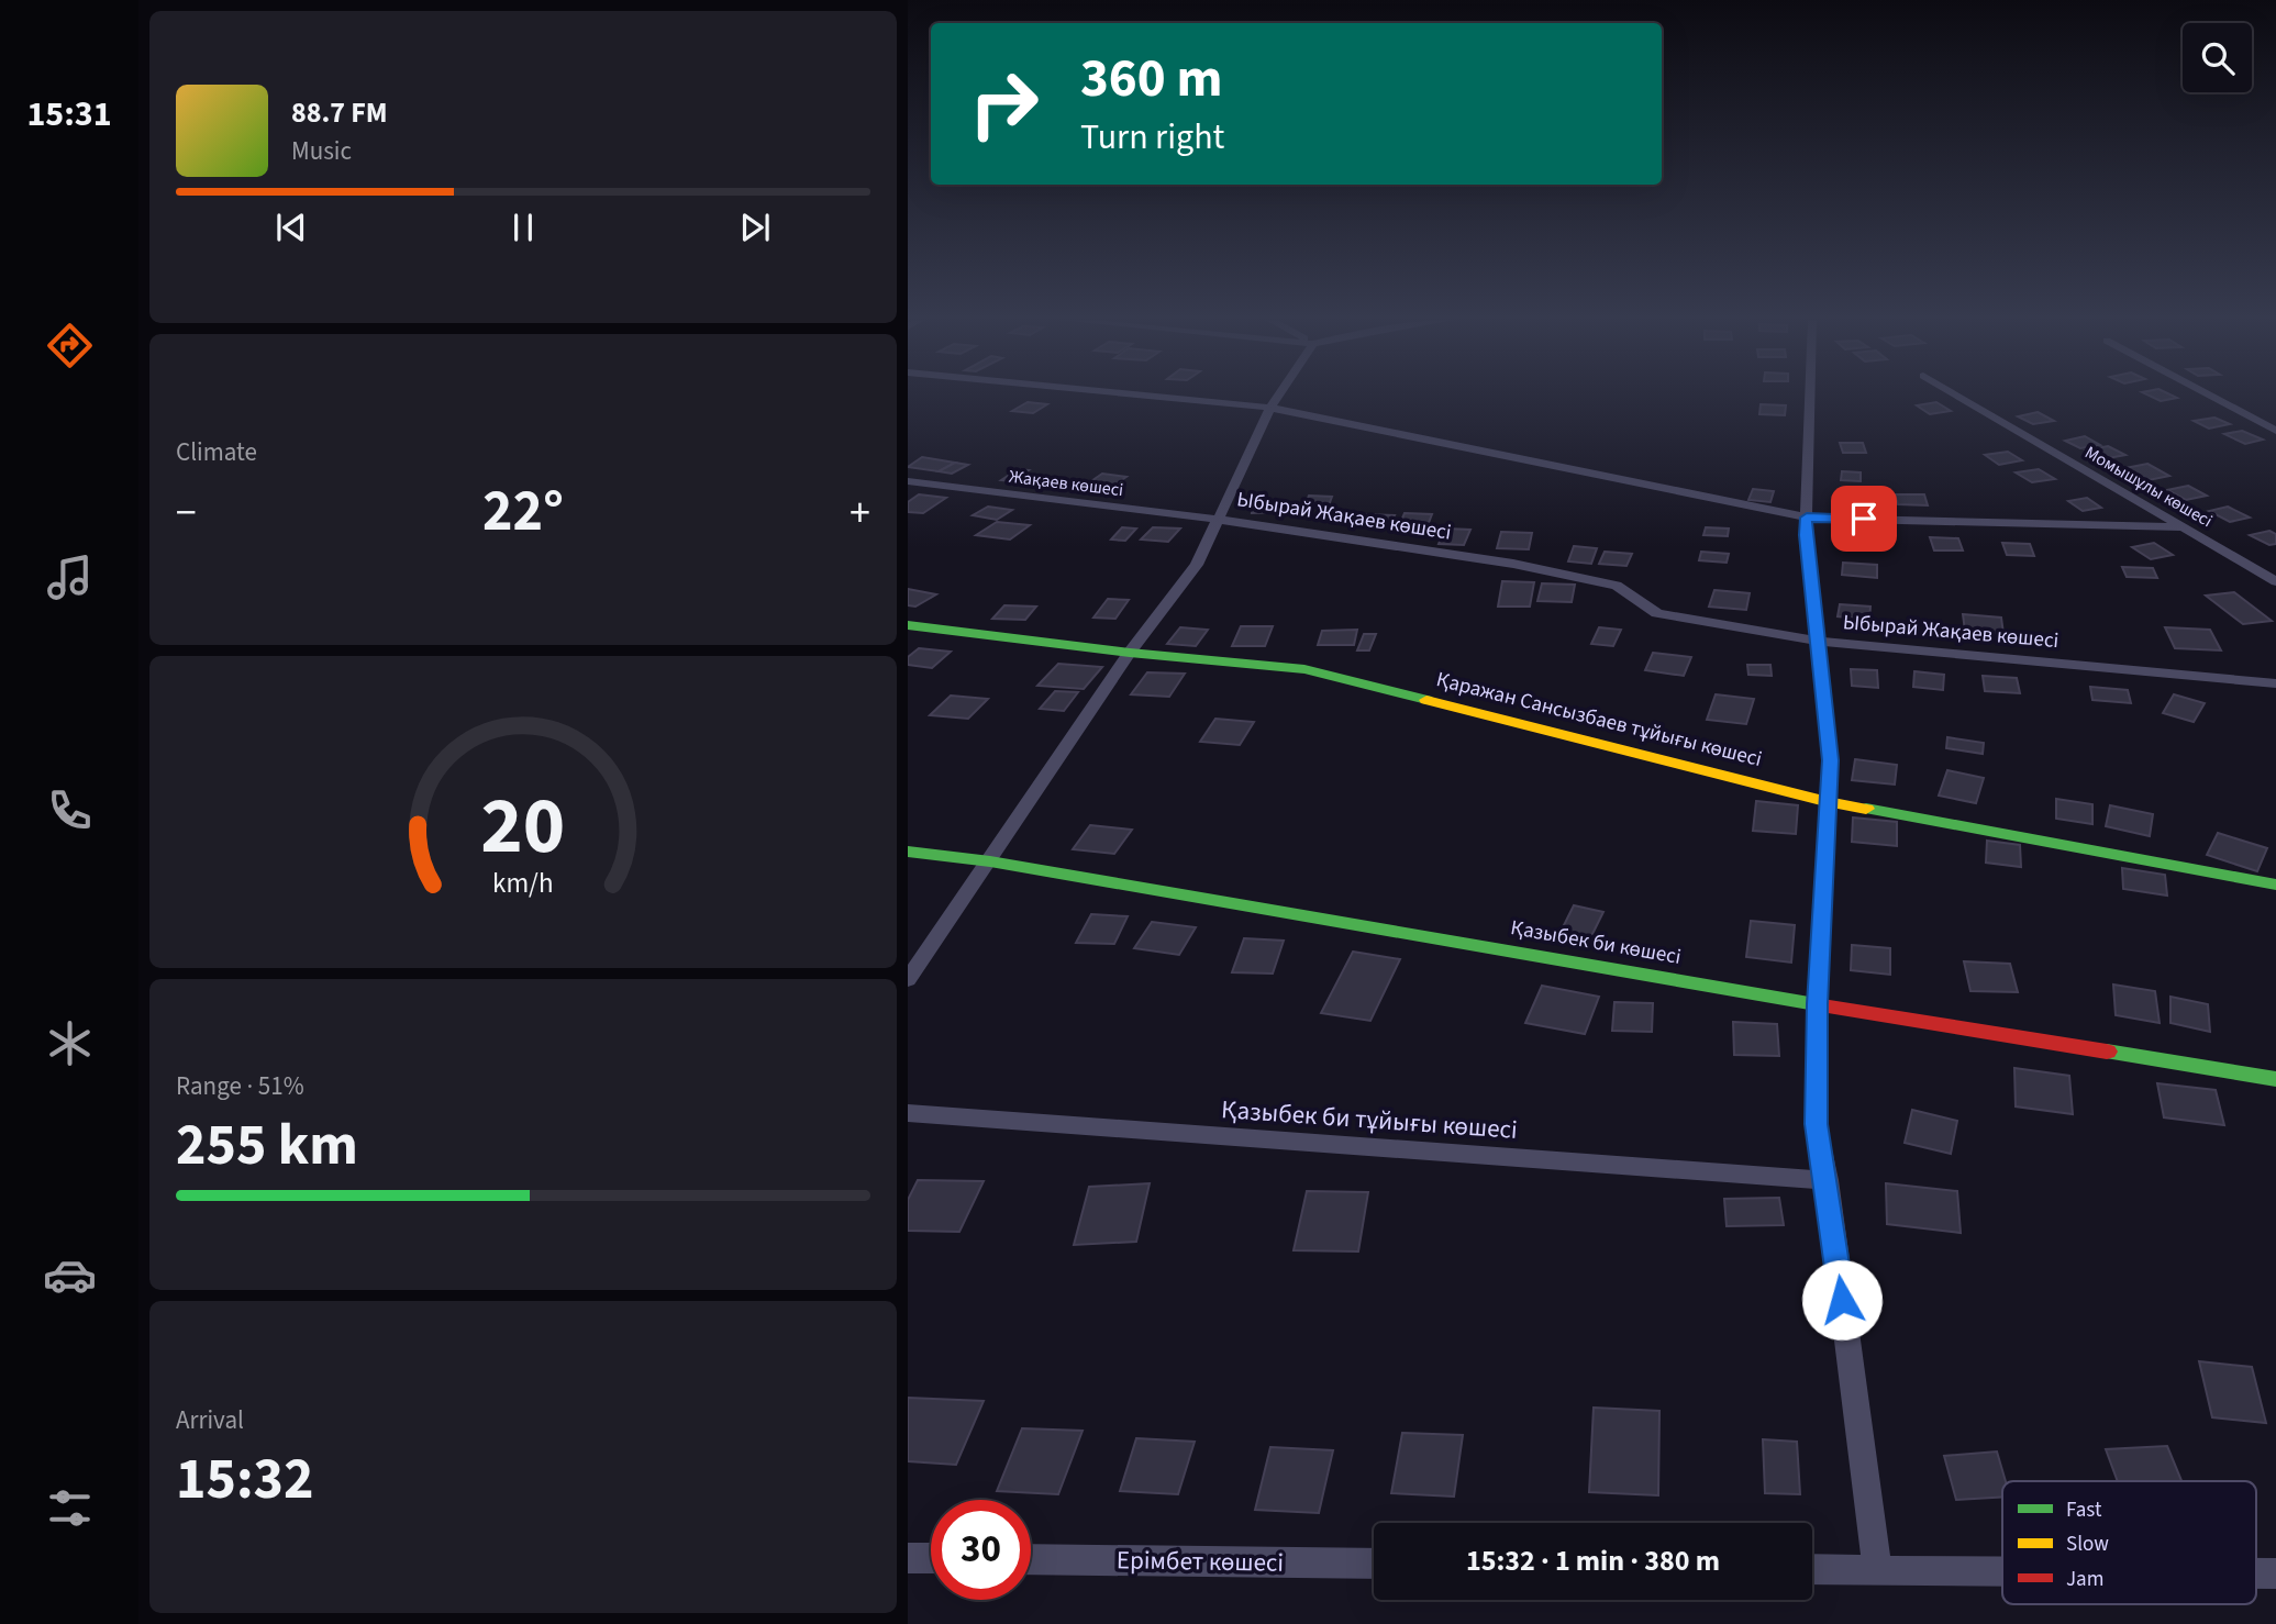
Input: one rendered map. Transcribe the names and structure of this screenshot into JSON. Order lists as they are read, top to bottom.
{
  "streets": {
    "street": [
      "Жақаев көшесі",
      "Момышұлы көшесі",
      "Ыбырай Жақаев көшесі",
      "Қаражан Сансызбаев тұйығы көшесі",
      "Қазыбек би көшесі",
      "Қазыбек би тұйығы көшесі",
      "Ерімбет көшесі"
    ]
  },
  "crossings": [
    ["Жақаев көшесі", "Ыбырай Жақаев көшесі"]
  ],
  "legend": ["Fast", "Slow", "Jam"],
  "page": {
    "tabs": "15:31",
    "turn": ["360 m", "Turn right"],
    "song": ["88.7 FM", "Music"],
    "tile": [
      "Climate",
      ["Range · 51%", "255 km"],
      ["Arrival", "15:32"]
    ],
    "heat": ["−", "22°", "+"],
    "limit": "30",
    "trip": "15:32 · 1 min · 380 m",
    "gauge": ["20", "km/h"]
  }
}
